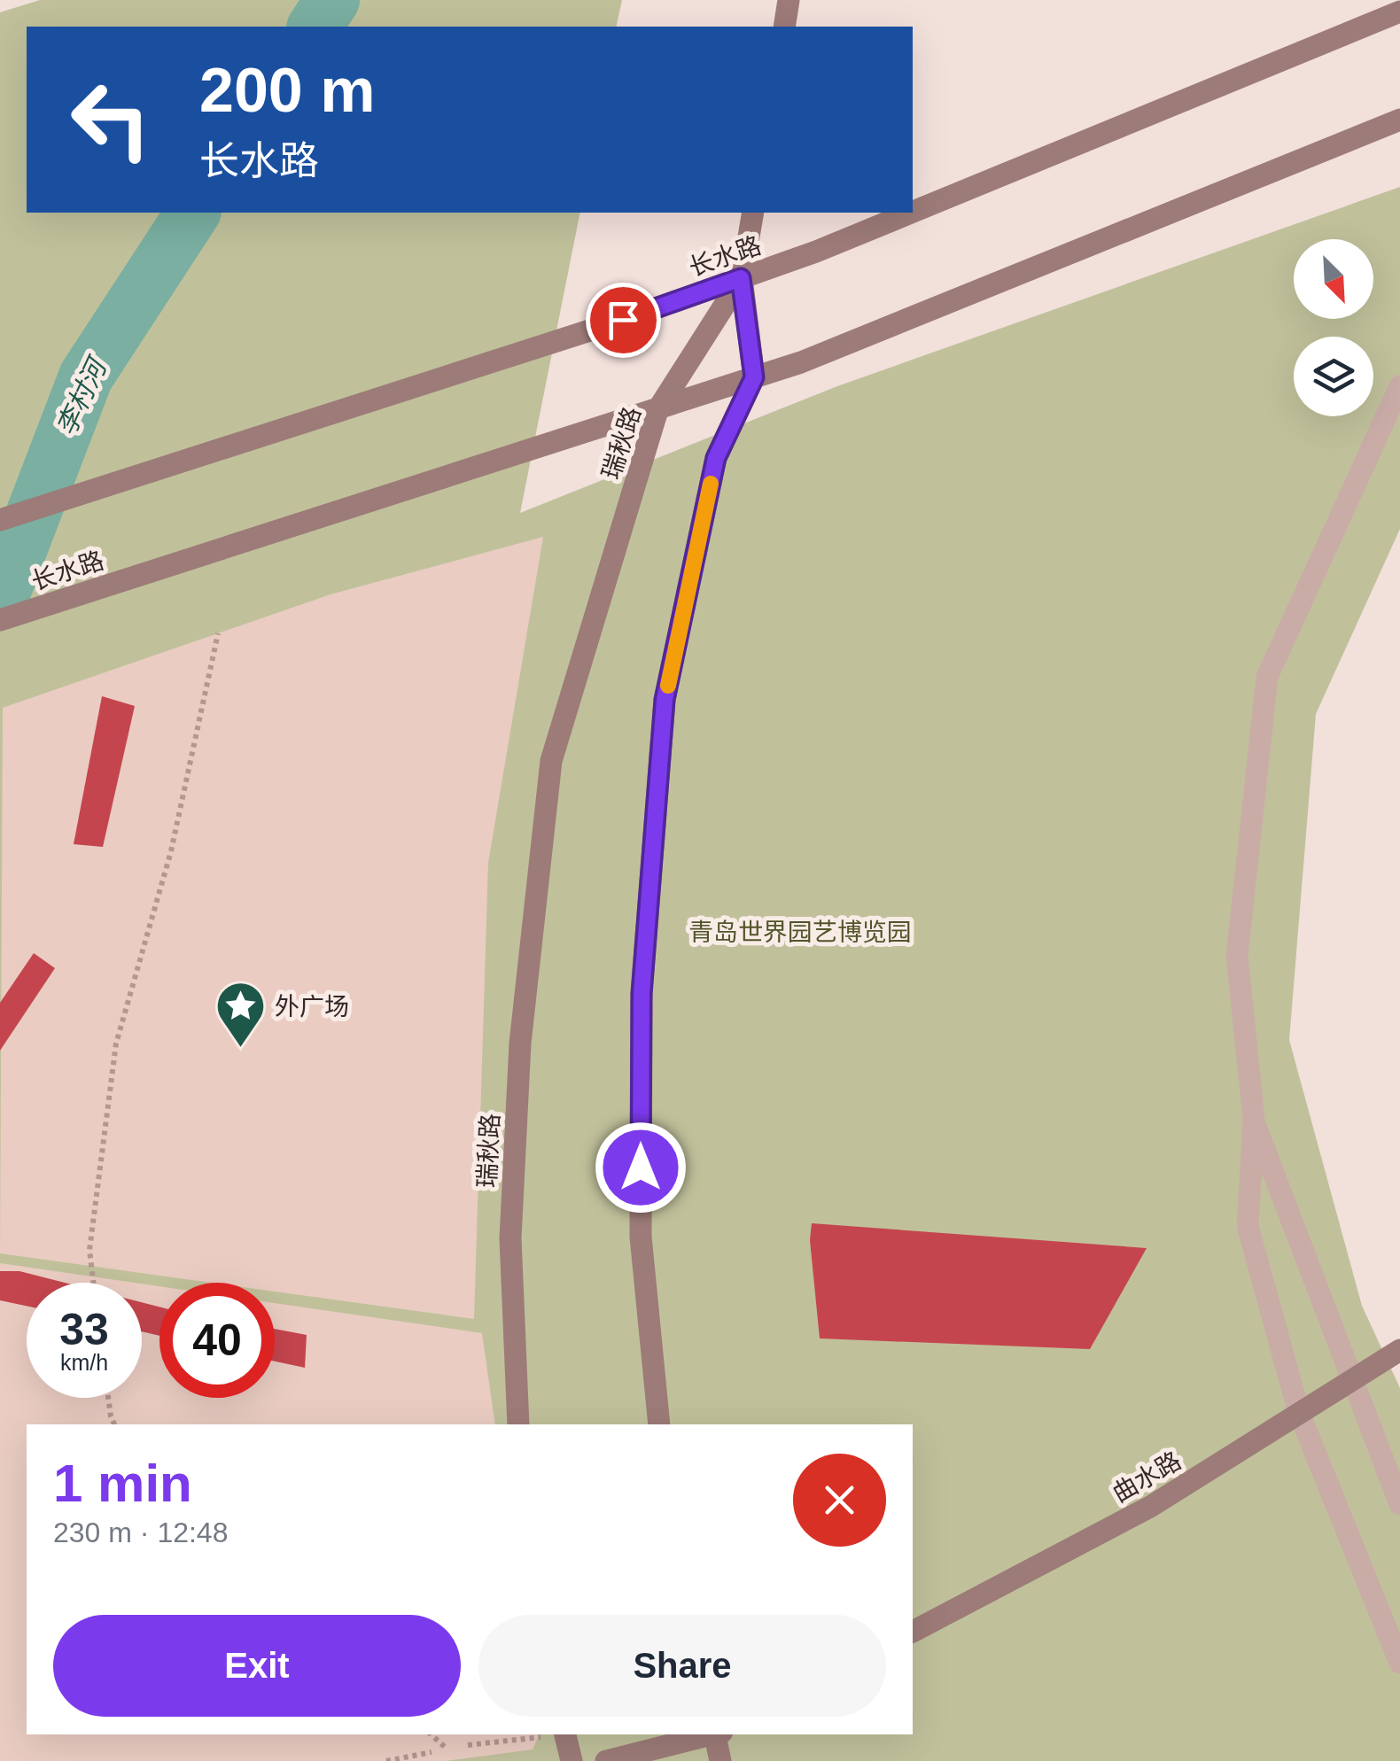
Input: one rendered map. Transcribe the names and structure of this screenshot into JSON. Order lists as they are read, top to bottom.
{
  "streets": {
    "street": ["长水路", "瑞秋路", "曲水路"]
  },
  "crossings": [
    ["长水路", "瑞秋路"]
  ],
  "water": ["李村河"],
  "parks": ["青岛世界园艺博览园"],
  "places": {
    "place": ["外广场"]
  },
  "north": "bottom right",
  "page": {
    "turn": ["200 m", "长水路"],
    "speed": "33 km/h",
    "limit": "40",
    "heading": ["1 min", "230 m · 12:48"],
    "buttons": ["Exit", "Share"]
  }
}
